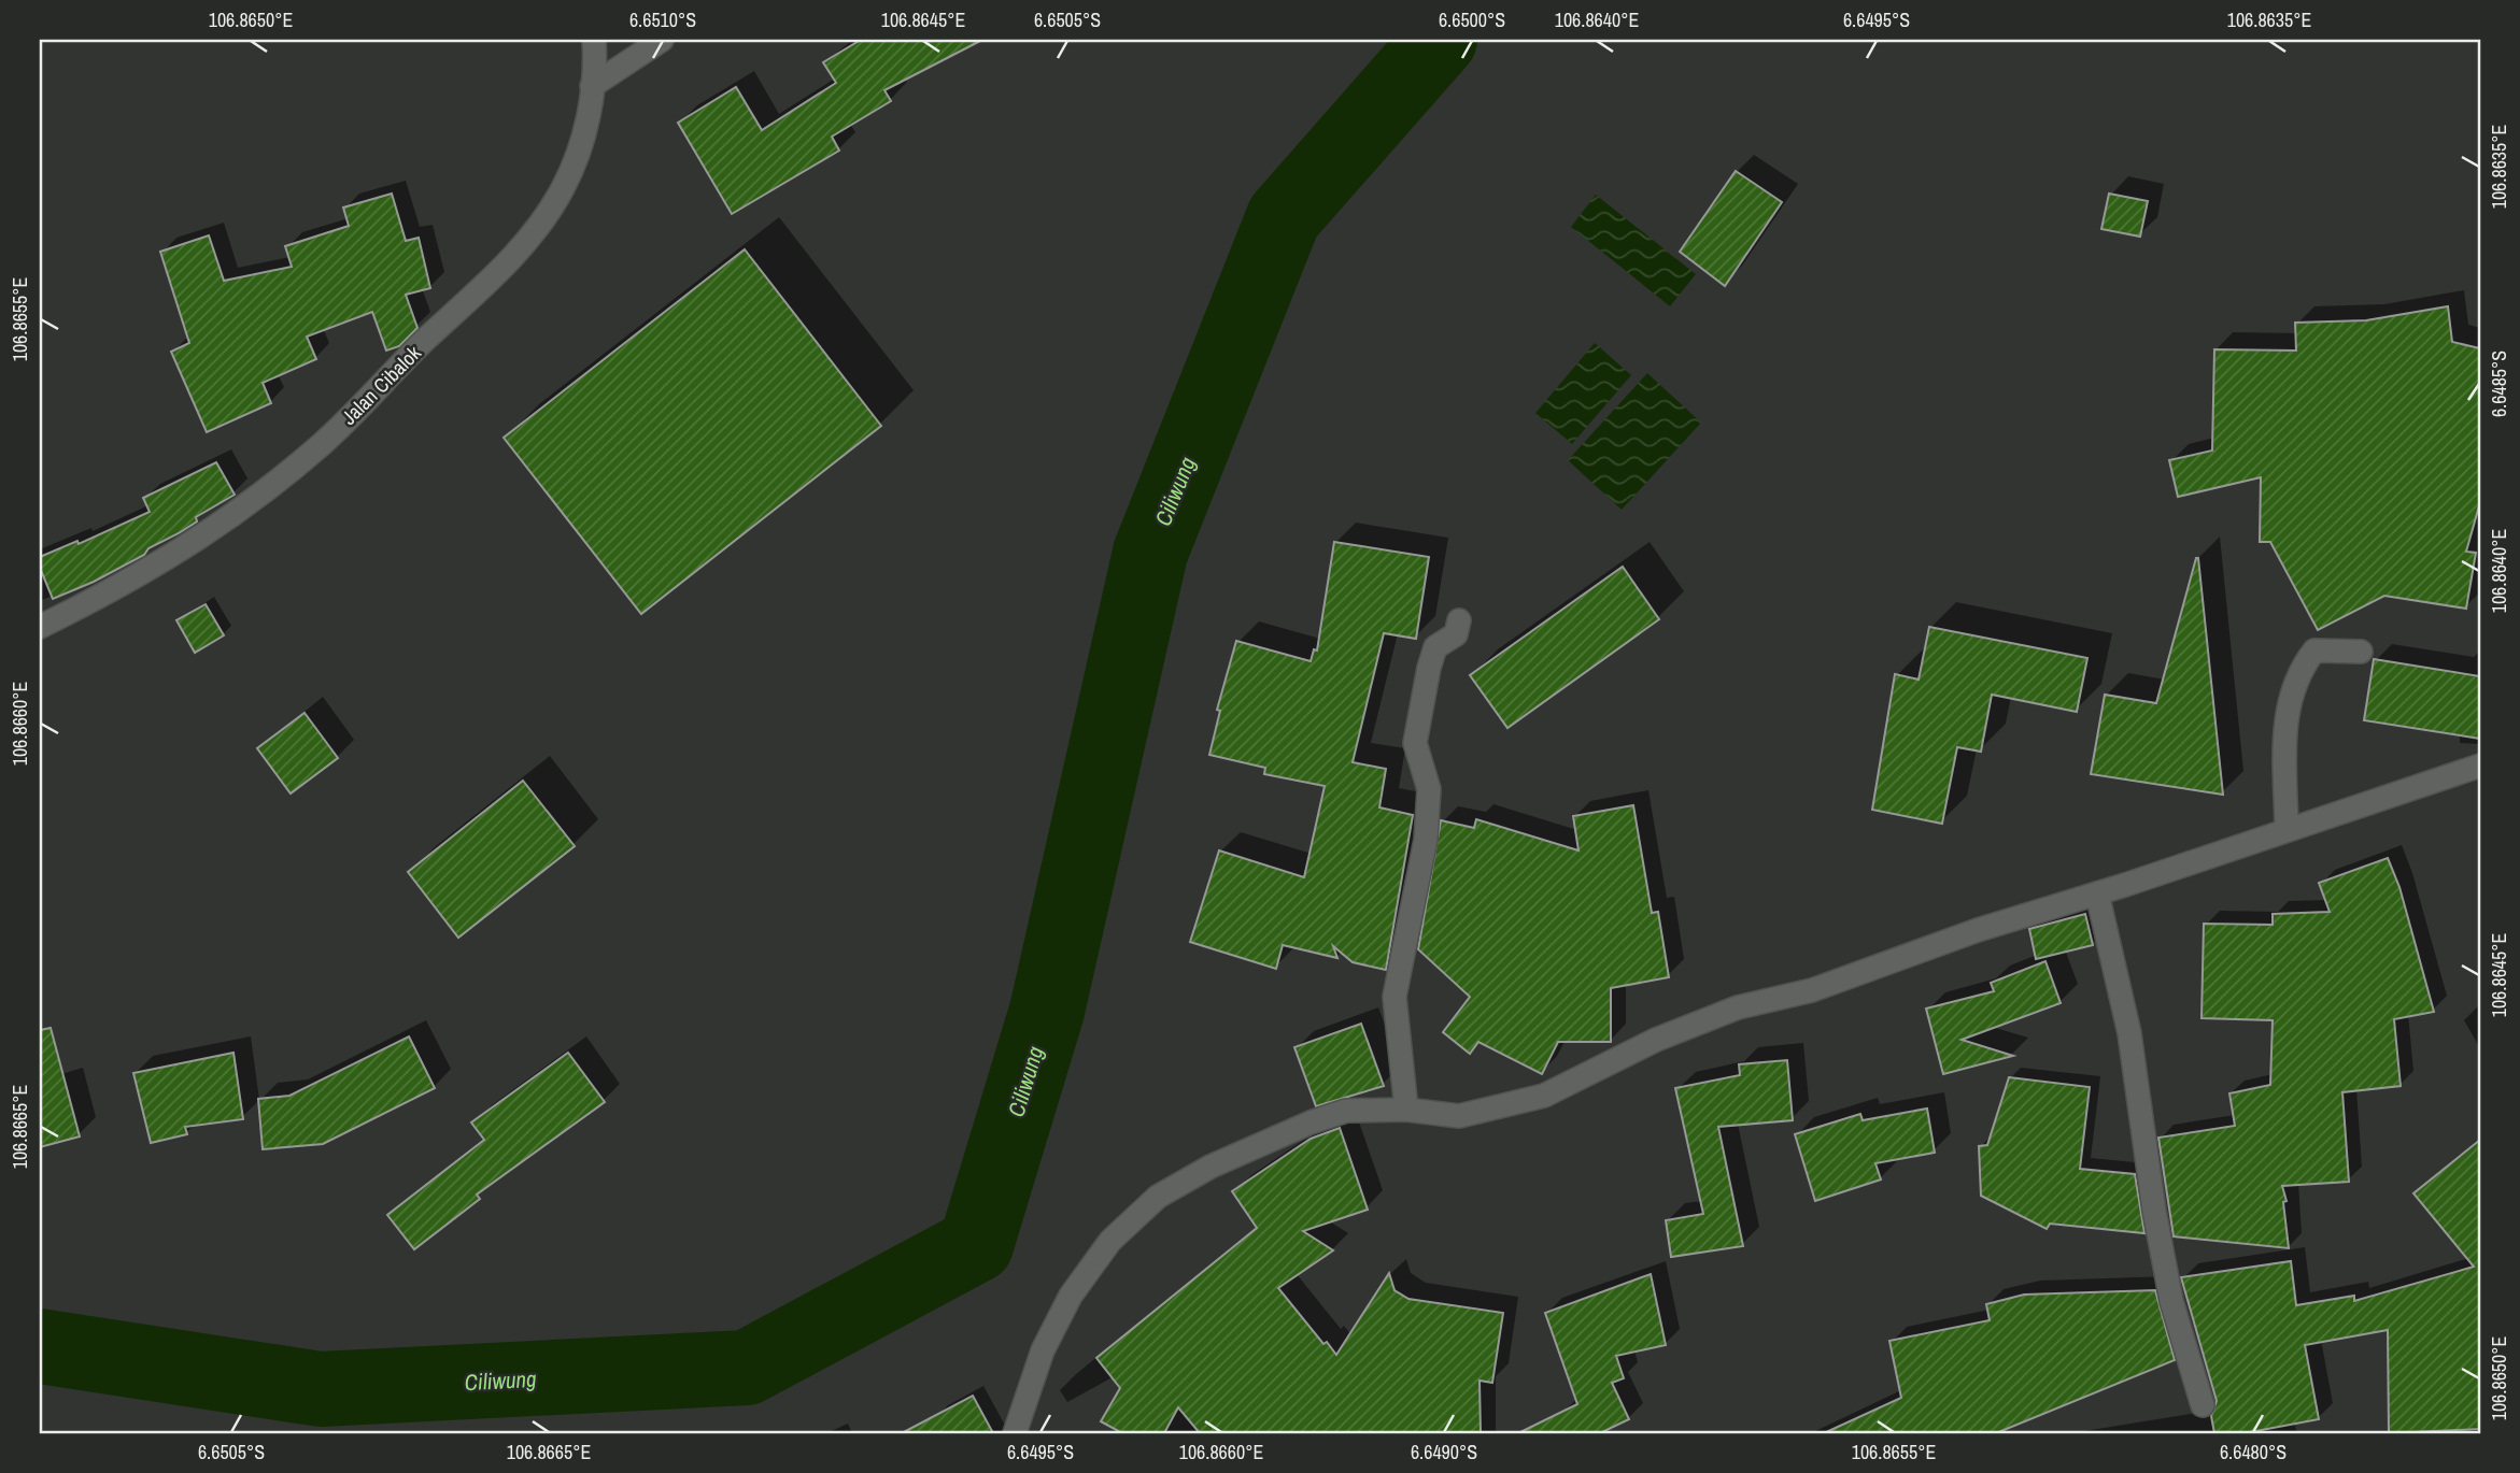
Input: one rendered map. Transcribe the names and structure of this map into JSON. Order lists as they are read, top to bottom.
{
  "streets": {
    "street": ["Jalan Cibalok"]
  },
  "water": ["Ciliwung"],
  "coordinates": [
    "106.8650°E",
    "6.6510°S",
    "106.8645°E",
    "6.6505°S",
    "6.6500°S",
    "106.8640°E",
    "6.6495°S",
    "106.8635°E",
    "106.8655°E",
    "6.6485°S",
    "106.8660°E",
    "106.8665°E",
    "6.6490°S",
    "6.6480°S"
  ]
}
